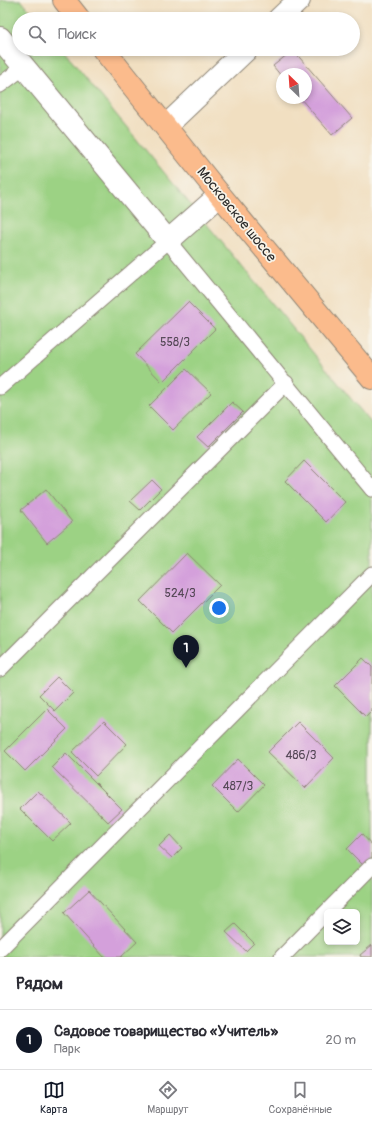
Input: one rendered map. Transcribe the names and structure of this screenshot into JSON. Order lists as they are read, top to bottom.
{
  "streets": {
    "highway": ["Московское шоссе"]
  },
  "house_numbers": [
    "558/3",
    "524/3",
    "486/3",
    "487/3"
  ],
  "north": "top left",
  "page": {
    "search": "Поиск",
    "pins": "1",
    "heading": "Рядом",
    "list": [
      {
        "mark": "1",
        "name": "Садовое товарищество «Учитель»",
        "note": "Парк",
        "value": "20 m"
      }
    ],
    "nav": ["Карта", "Маршрут", "Сохранённые"]
  }
}
